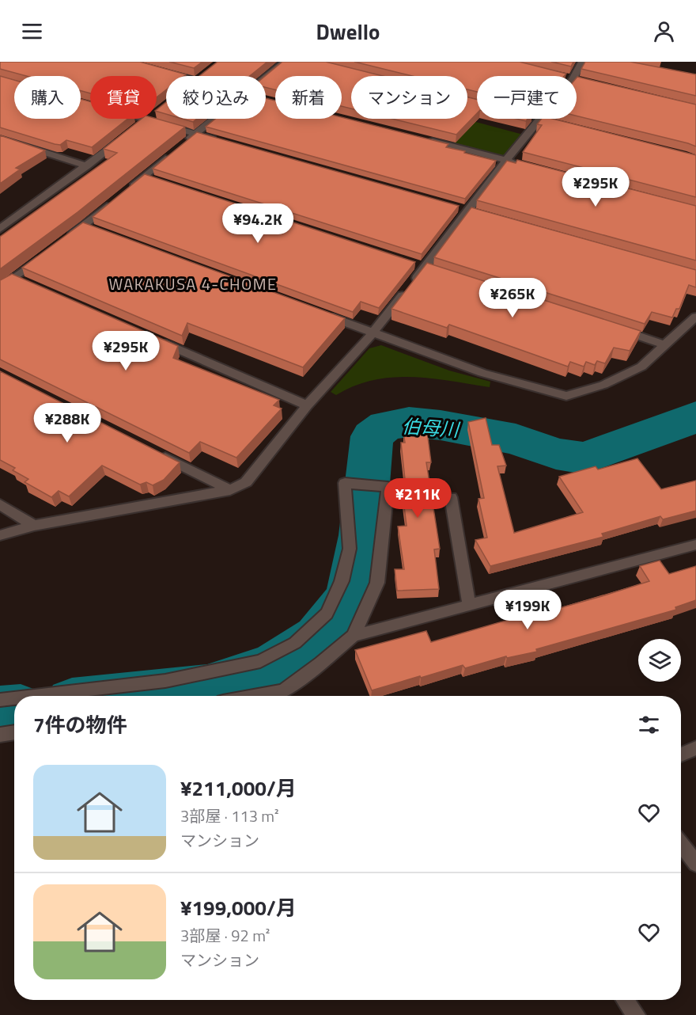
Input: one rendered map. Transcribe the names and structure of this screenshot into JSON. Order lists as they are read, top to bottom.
{
  "districts": ["WAKAKUSA 4-CHOME"],
  "water": ["伯母川"],
  "page": {
    "header": "Dwello",
    "chip": [
      "購入",
      "賃貸",
      "絞り込み",
      "新着",
      "マンション",
      "一戸建て"
    ],
    "price": [
      "¥295K",
      "¥94.2K",
      "¥265K",
      "¥295K",
      "¥288K",
      "¥211K",
      "¥199K"
    ],
    "heading": "7件の物件",
    "list": [
      {
        "name": "¥211,000/月",
        "note": "3部屋 · 113 m² · マンション"
      },
      {
        "name": "¥199,000/月",
        "note": "3部屋 · 92 m² · マンション"
      }
    ]
  }
}
